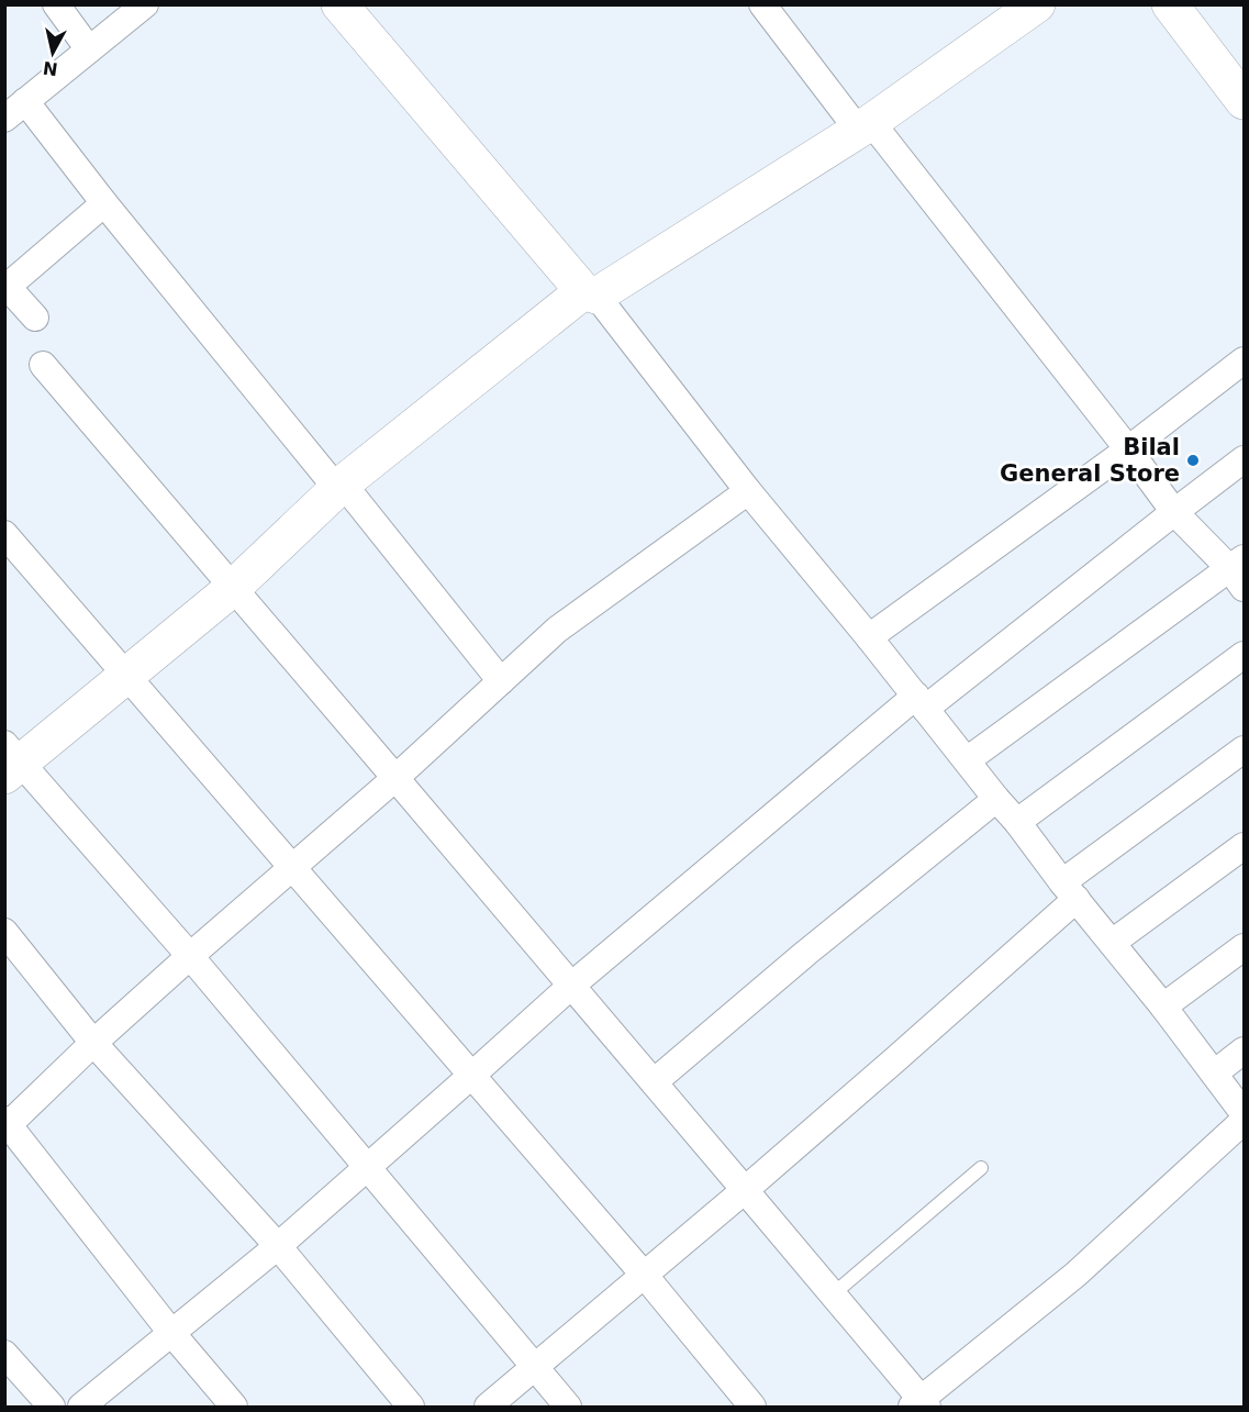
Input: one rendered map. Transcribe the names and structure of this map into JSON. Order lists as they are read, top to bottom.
{
  "places": ["Bilal General Store"],
  "north": "bottom"
}
